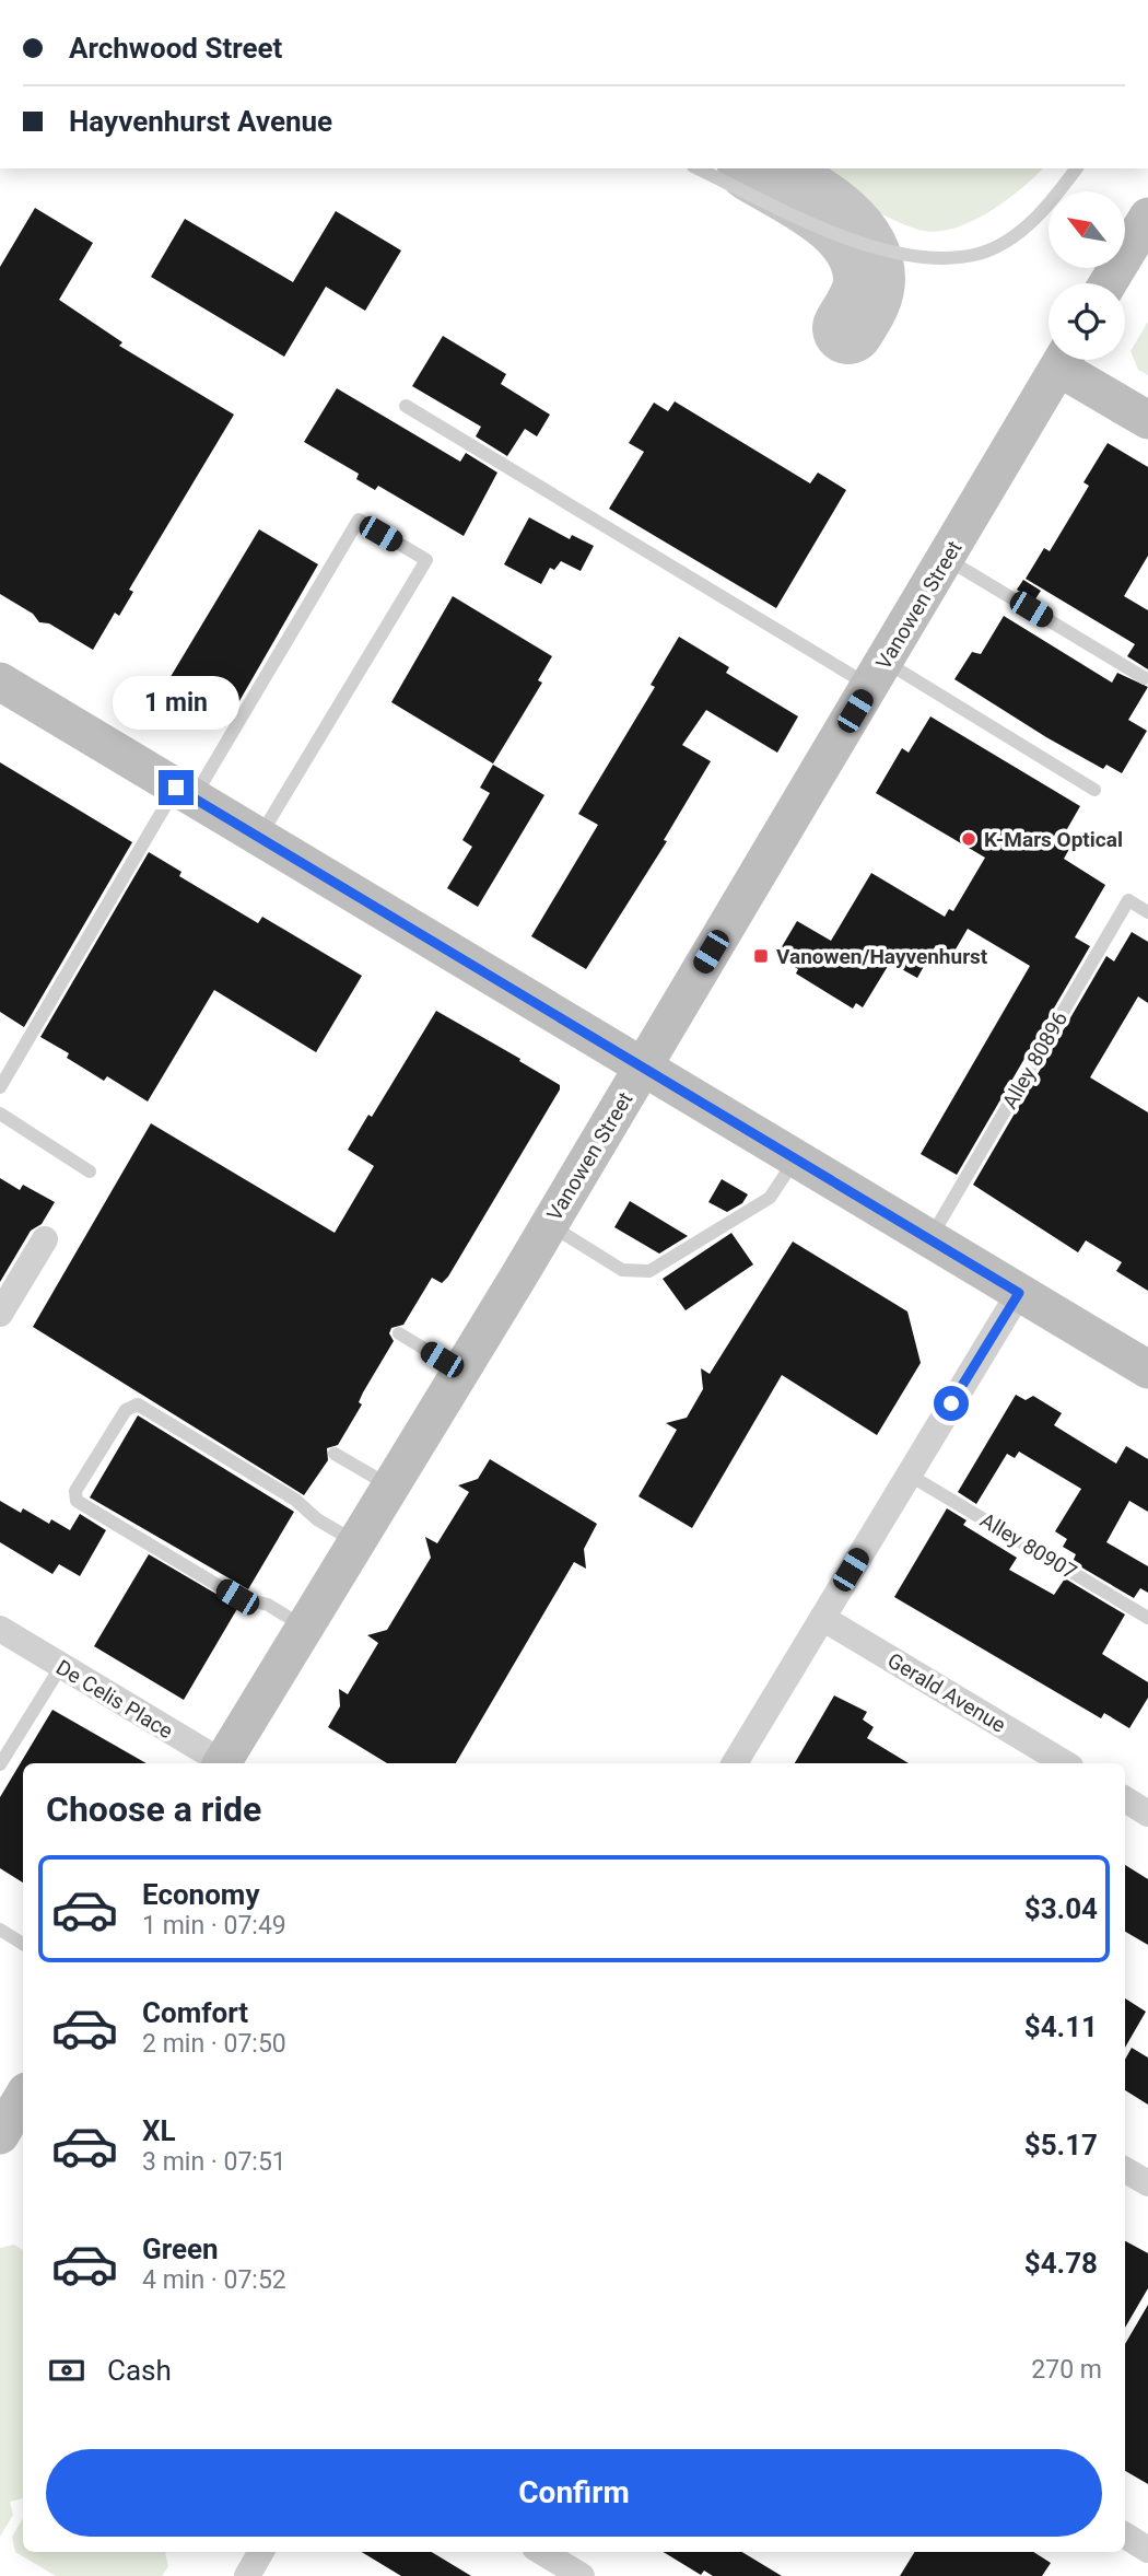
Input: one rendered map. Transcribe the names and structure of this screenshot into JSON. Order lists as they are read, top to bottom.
{
  "streets": {
    "main road": ["Vanowen Street"],
    "street": ["Gerald Avenue", "De Celis Place"],
    "lane": ["Alley 80896", "Alley 80907"]
  },
  "places": {
    "other": ["K-Mars Optical"],
    "transit": ["Vanowen/Hayvenhurst"]
  },
  "north": "top left",
  "page": {
    "banner": ["Archwood Street", "Hayvenhurst Avenue"],
    "bubble": "1 min",
    "heading": "Choose a ride",
    "list": [
      {
        "name": "Economy",
        "note": "1 min · 07:49",
        "value": "$3.04"
      },
      {
        "name": "Comfort",
        "note": "2 min · 07:50",
        "value": "$4.11"
      },
      {
        "name": "XL",
        "note": "3 min · 07:51",
        "value": "$5.17"
      },
      {
        "name": "Green",
        "note": "4 min · 07:52",
        "value": "$4.78"
      }
    ],
    "pay": ["Cash", "270 m"],
    "buttons": "Confirm"
  }
}
